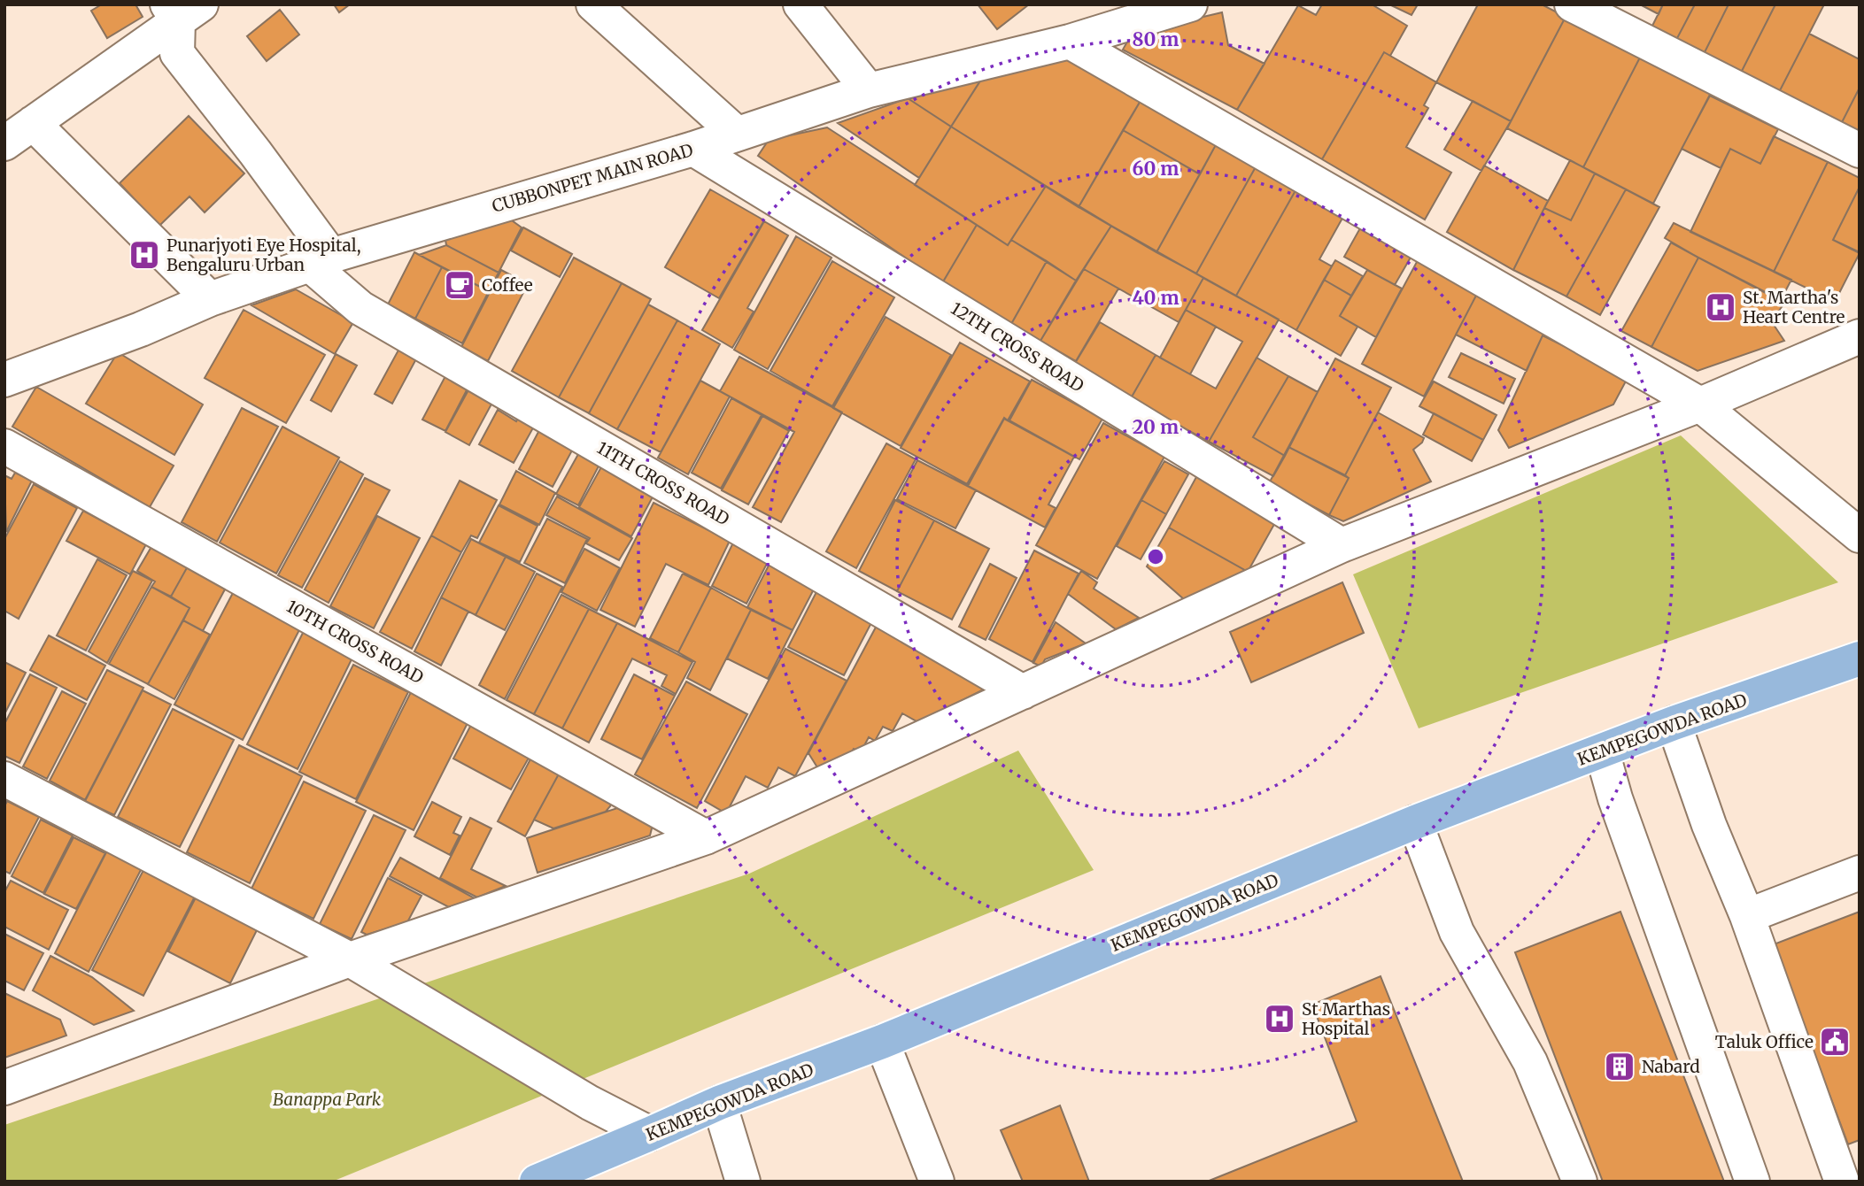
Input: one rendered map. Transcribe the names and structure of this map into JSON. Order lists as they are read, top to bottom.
{
  "streets": {
    "main road": ["KEMPEGOWDA ROAD"],
    "street": [
      "CUBBONPET MAIN ROAD",
      "12TH CROSS ROAD",
      "11TH CROSS ROAD",
      "10TH CROSS ROAD"
    ]
  },
  "crossings": [
    ["CUBBONPET MAIN ROAD", "12TH CROSS ROAD"],
    ["CUBBONPET MAIN ROAD", "11TH CROSS ROAD"]
  ],
  "parks": ["Banappa Park"],
  "places": {
    "hospital": ["Punarjyoti Eye Hospital, Bengaluru Urban", "St. Martha's Heart Centre", "St Marthas Hospital"],
    "cafe": ["Coffee"],
    "public building": ["Taluk Office"],
    "building": ["Nabard"]
  },
  "rings": [
    "80 m",
    "60 m",
    "40 m",
    "20 m"
  ]
}
